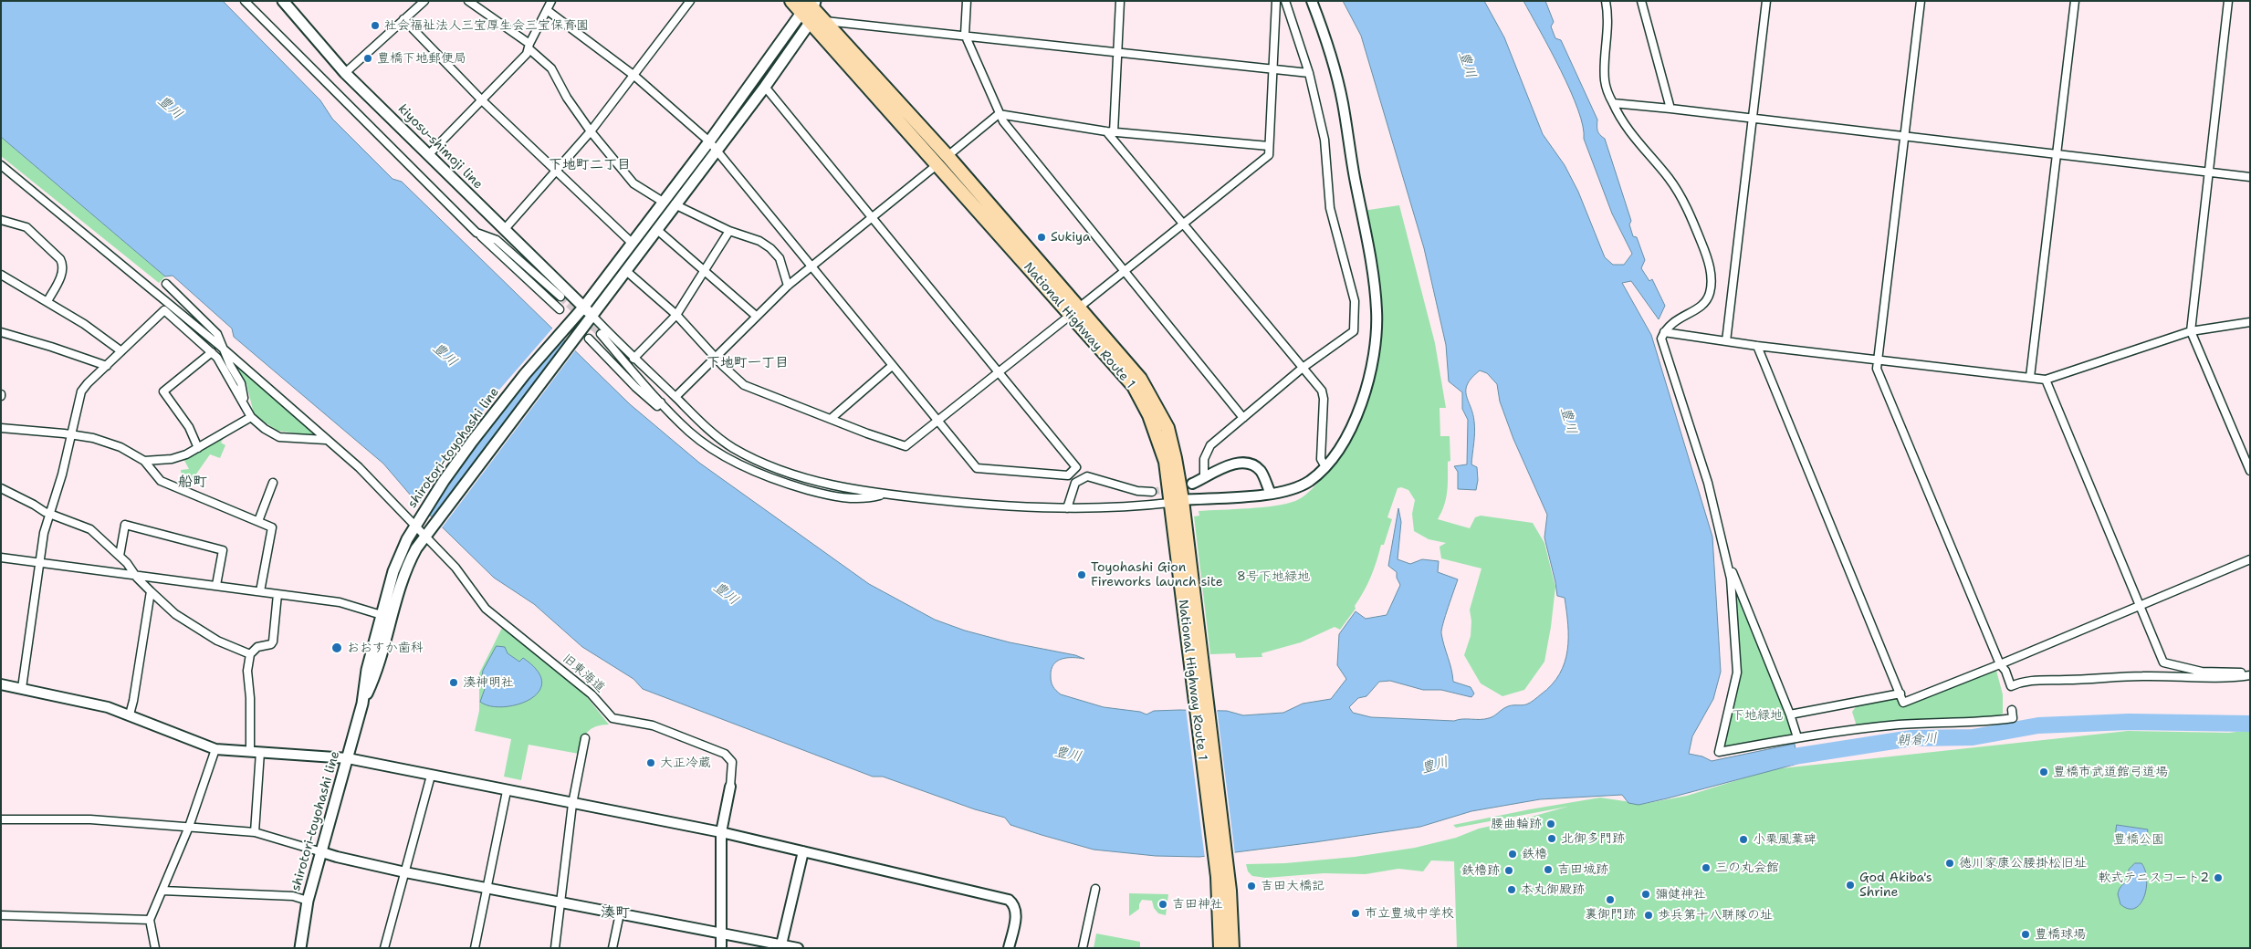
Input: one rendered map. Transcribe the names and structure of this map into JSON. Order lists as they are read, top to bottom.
{
  "streets": {
    "highway": ["National Highway Route 1"],
    "main road": ["kiyosu-shimoji line", "shirotori-toyohashi line"],
    "street": ["旧東海道"]
  },
  "crossings": [
    ["kiyosu-shimoji line", "shirotori-toyohashi line"],
    ["shirotori-toyohashi line", "旧東海道"]
  ],
  "districts": [
    "下地町二丁目",
    "下地町一丁目",
    "船町",
    "湊町"
  ],
  "water": ["豊川", "朝倉川"],
  "parks": ["8号下地緑地", "下地緑地", "豊橋公園"],
  "places": [
    "社会福祉法人三宝厚生会三宝保育園",
    "豊橋下地郵便局",
    "Sukiya",
    "Toyohashi Gion Fireworks launch site",
    "おおすか歯科",
    "湊神明社",
    "大正冷蔵",
    "豊橋市武道館弓道場",
    "腰曲輪跡",
    "北御多門跡",
    "小栗風葉碑",
    "鉄櫓",
    "徳川家康公腰掛松旧址",
    "三の丸会館",
    "吉田城跡",
    "鉄櫓跡",
    "軟式テニスコート2",
    "God Akiba's Shrine",
    "吉田大橋記",
    "本丸御殿跡",
    "彌健神社",
    "裏御門跡",
    "吉田神社",
    "市立豊城中学校",
    "歩兵第十八聠隊の址",
    "豊橋球場"
  ]
}
